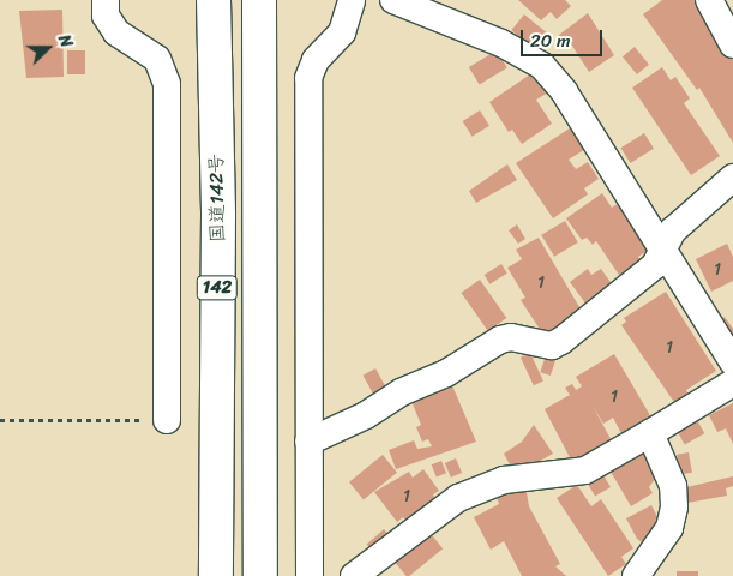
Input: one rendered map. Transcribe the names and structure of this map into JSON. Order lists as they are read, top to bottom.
{
  "streets": {
    "highway": ["国道142号", "142"]
  },
  "house_numbers": [
    "1",
    "1",
    "1",
    "1",
    "1"
  ],
  "scale_bar": "20 m",
  "north": "right"
}
